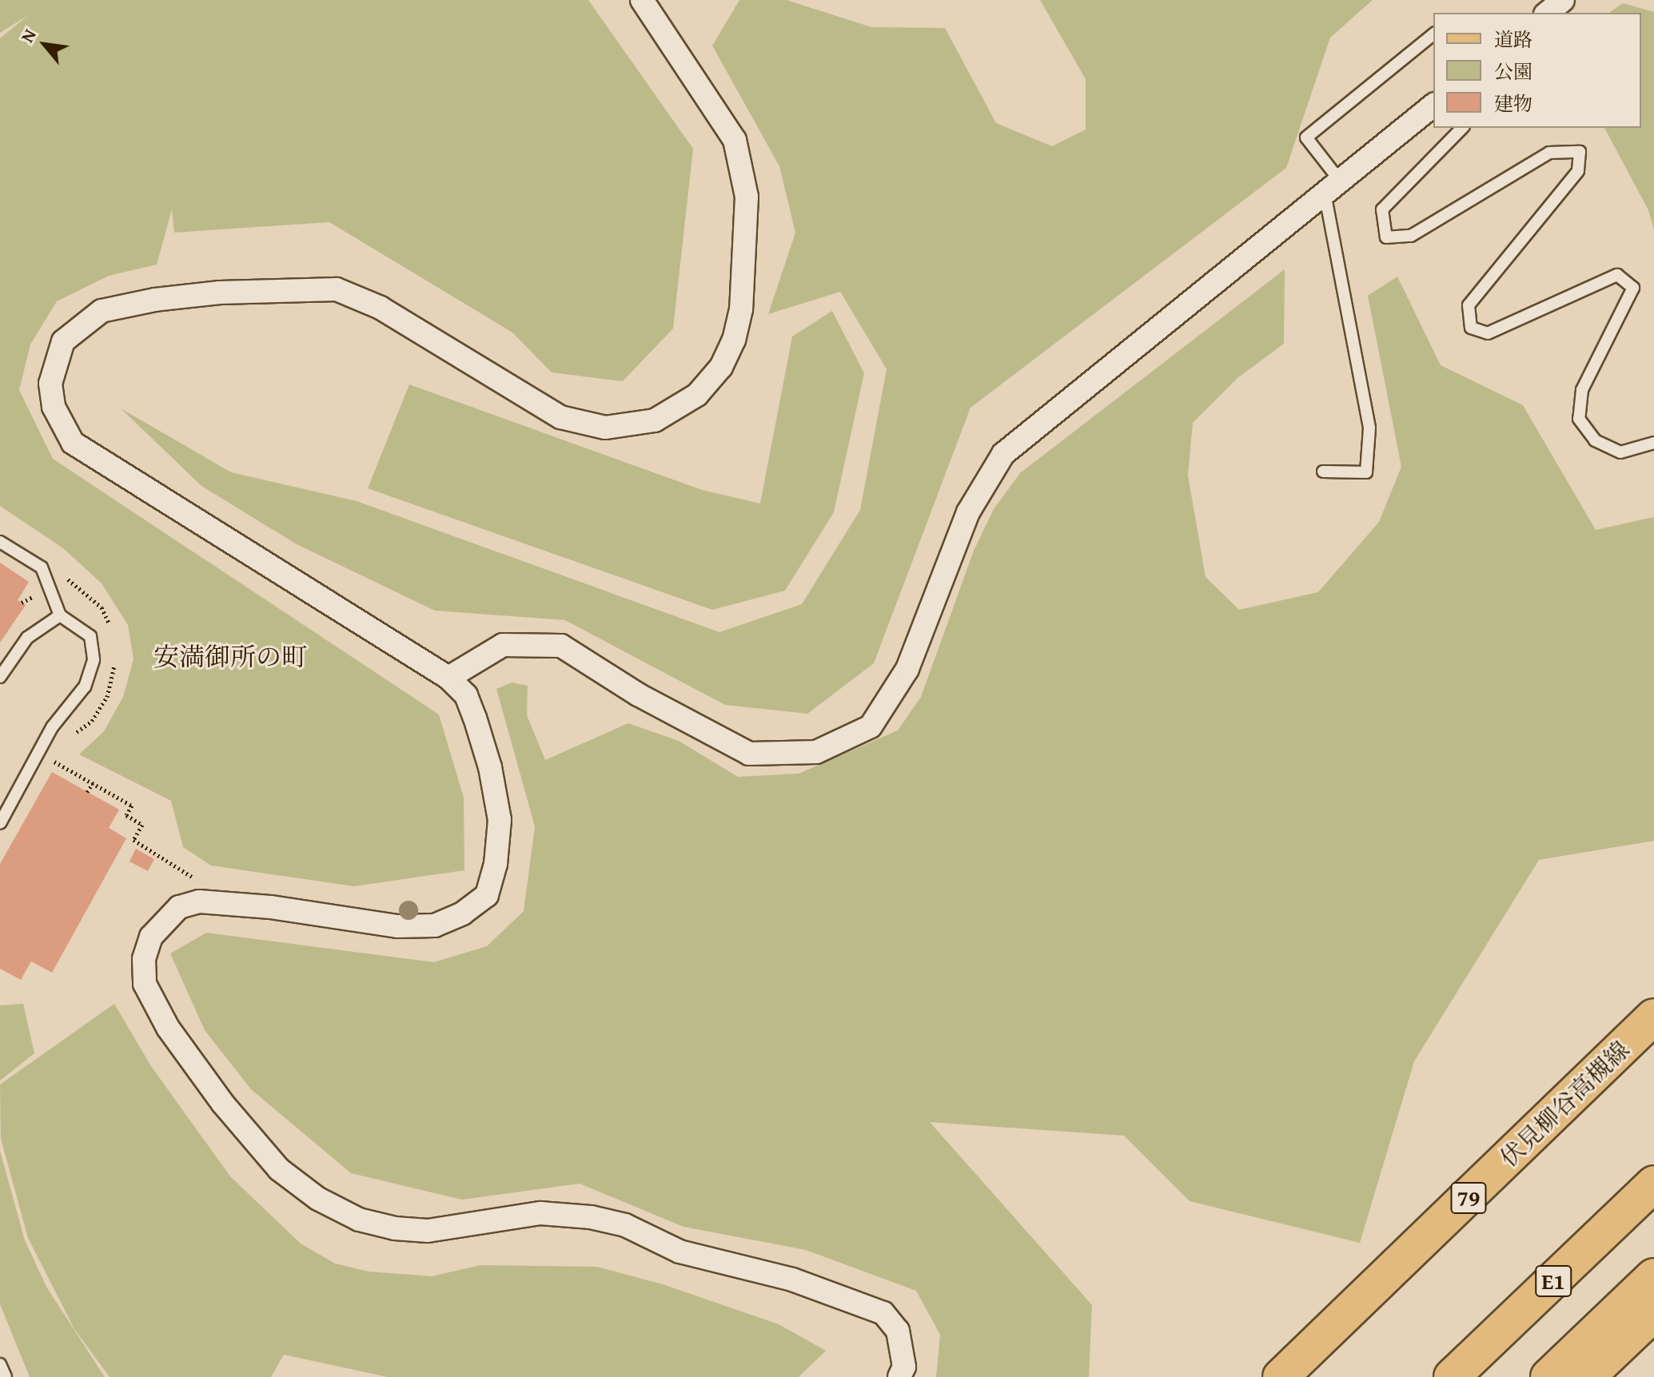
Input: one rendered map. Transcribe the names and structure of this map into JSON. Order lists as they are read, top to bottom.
{
  "streets": {
    "main road": ["伏見柳谷高槻線", "79", "E1"]
  },
  "districts": ["安満御所の町"],
  "legend": ["道路", "公園", "建物"],
  "north": "top left"
}
